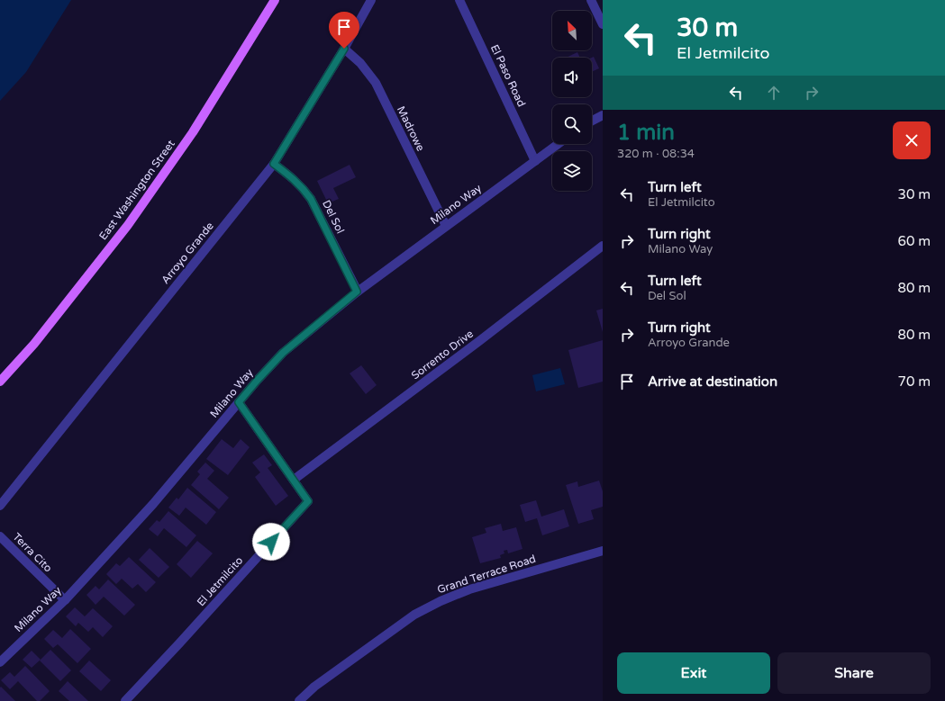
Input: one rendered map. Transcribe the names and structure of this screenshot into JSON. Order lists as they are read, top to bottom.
{
  "streets": {
    "main road": ["East Washington Street"],
    "street": [
      "El Paso Road",
      "Madrowe",
      "Milano Way",
      "Del Sol",
      "Arroyo Grande",
      "Sorrento Drive",
      "Terra Cito",
      "Grand Terrace Road",
      "El Jetmilcito"
    ]
  },
  "crossings": [
    ["El Paso Road", "Milano Way"],
    ["Madrowe", "Milano Way"],
    ["Madrowe", "Arroyo Grande"],
    ["Milano Way", "Del Sol"],
    ["Milano Way", "Terra Cito"],
    ["Milano Way", "El Jetmilcito"],
    ["Del Sol", "Arroyo Grande"],
    ["Sorrento Drive", "El Jetmilcito"]
  ],
  "north": "top left",
  "page": {
    "turn": ["30 m", "El Jetmilcito"],
    "heading": ["1 min", "320 m · 08:34"],
    "list": [
      {
        "name": "Turn left",
        "note": "El Jetmilcito",
        "value": "30 m"
      },
      {
        "name": "Turn right",
        "note": "Milano Way",
        "value": "60 m"
      },
      {
        "name": "Turn left",
        "note": "Del Sol",
        "value": "80 m"
      },
      {
        "name": "Turn right",
        "note": "Arroyo Grande",
        "value": "80 m"
      },
      {
        "name": "Arrive at destination",
        "value": "70 m"
      }
    ],
    "buttons": ["Exit", "Share"]
  }
}
